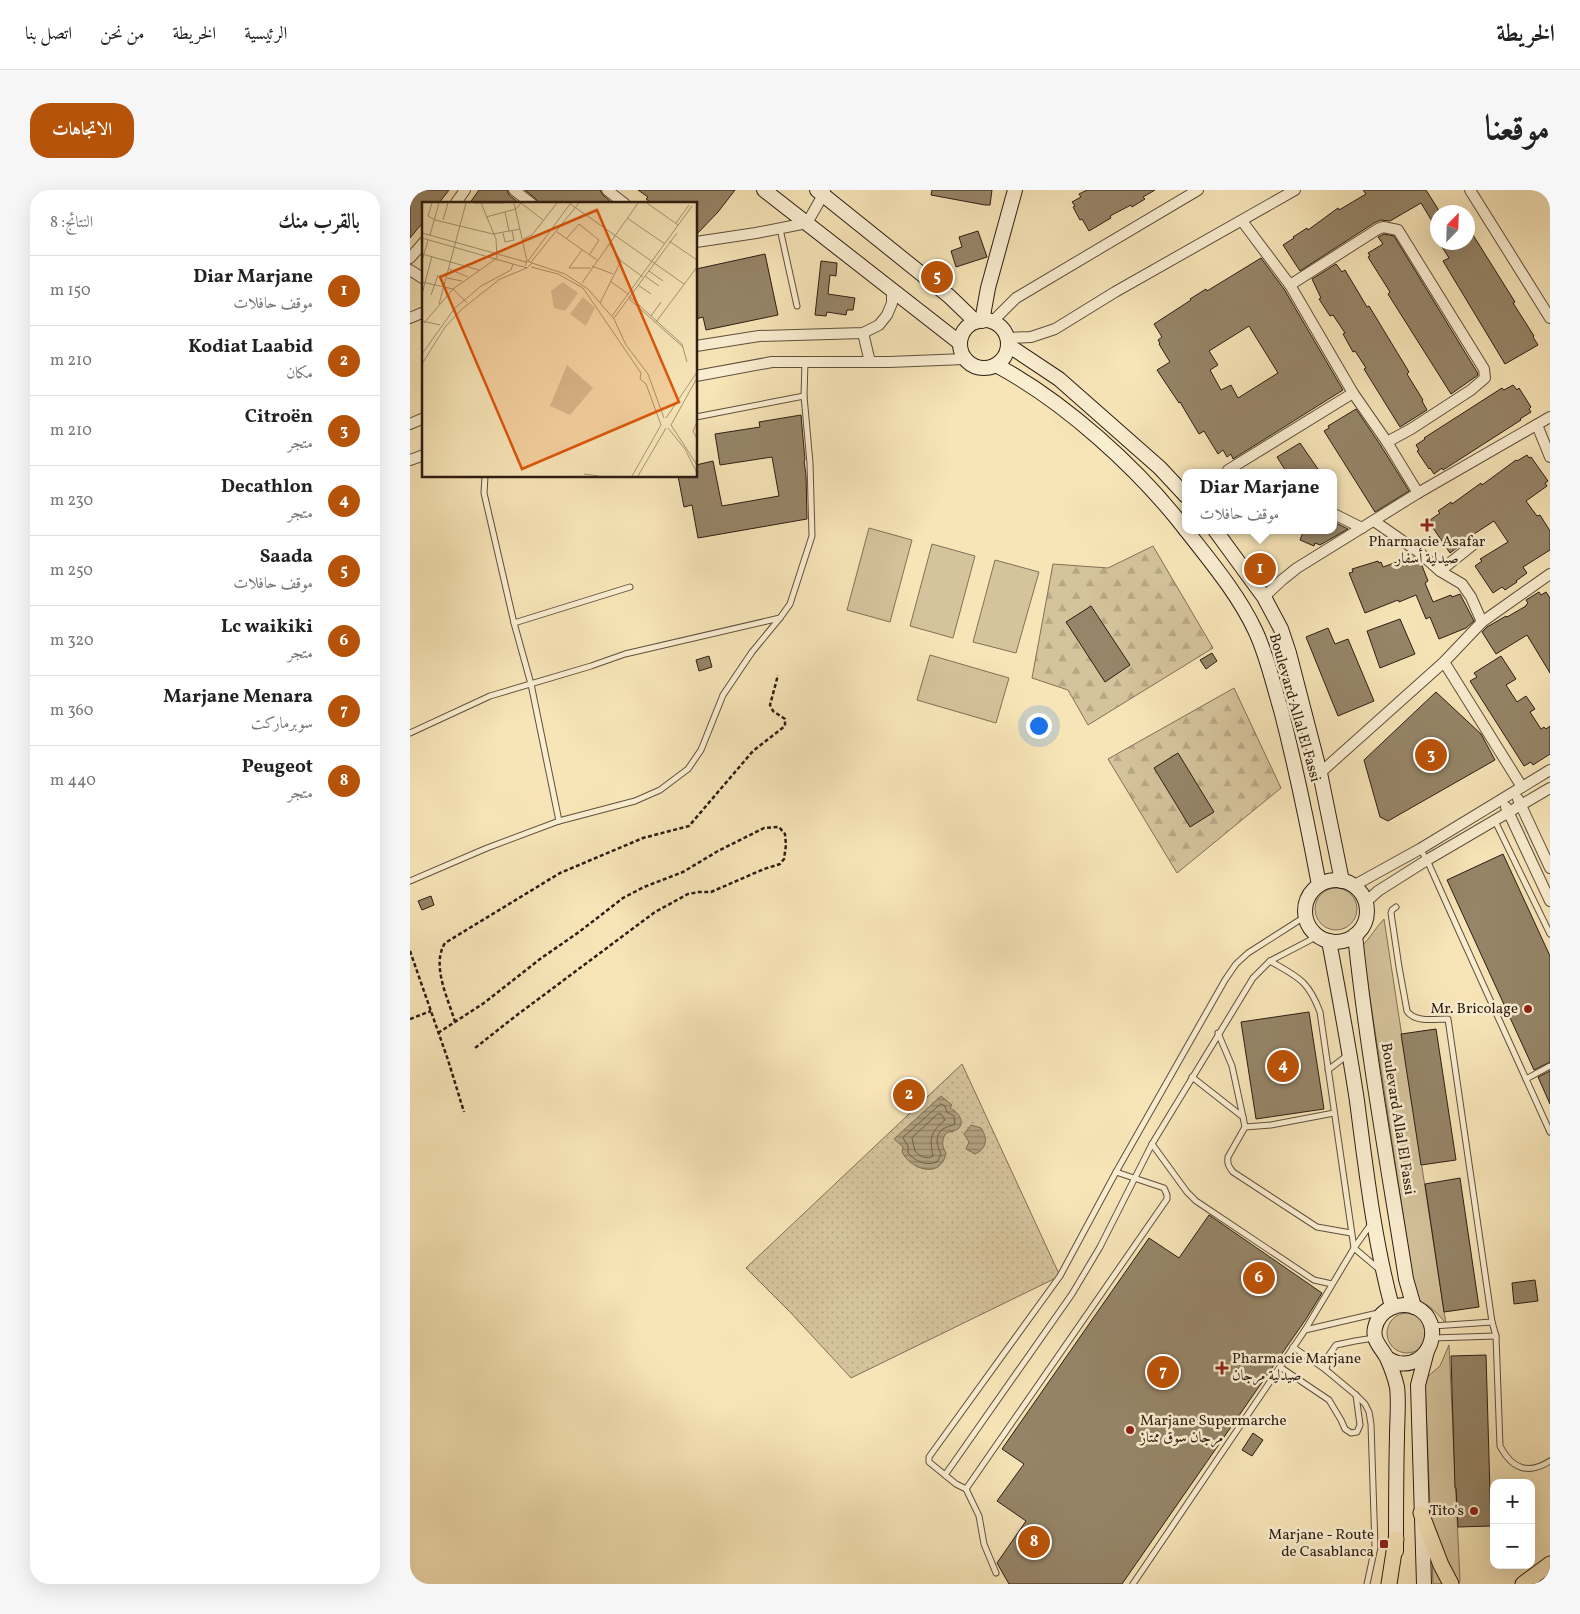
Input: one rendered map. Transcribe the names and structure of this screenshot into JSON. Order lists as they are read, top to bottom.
{
  "streets": {
    "main road": ["Boulevard Allal El Fassi"]
  },
  "places": {
    "health": ["Pharmacie Asafar صيدلية أسفار", "Pharmacie Marjane صيدلية مرجان"],
    "other": ["Mr. Bricolage", "Marjane Supermarche مرجان سوق ممتاز", "Tito's"],
    "transit": ["Marjane - Route de Casablanca"]
  },
  "north": "top right",
  "page": {
    "header": "الخريطة",
    "nav": [
      "الرئيسية",
      "الخريطة",
      "من نحن",
      "اتصل بنا"
    ],
    "title": "موقعنا",
    "buttons": "الاتجاهات",
    "heading": ["بالقرب منك", "النتائج: 8"],
    "list": [
      {
        "mark": "1",
        "name": "Diar Marjane",
        "note": "موقف حافلات",
        "value": "150 m"
      },
      {
        "mark": "2",
        "name": "Kodiat Laabid",
        "note": "مكان",
        "value": "210 m"
      },
      {
        "mark": "3",
        "name": "Citroën",
        "note": "متجر",
        "value": "210 m"
      },
      {
        "mark": "4",
        "name": "Decathlon",
        "note": "متجر",
        "value": "230 m"
      },
      {
        "mark": "5",
        "name": "Saada",
        "note": "موقف حافلات",
        "value": "250 m"
      },
      {
        "mark": "6",
        "name": "Lc waikiki",
        "note": "متجر",
        "value": "320 m"
      },
      {
        "mark": "7",
        "name": "Marjane Menara",
        "note": "سوبرماركت",
        "value": "360 m"
      },
      {
        "mark": "8",
        "name": "Peugeot",
        "note": "متجر",
        "value": "440 m"
      }
    ],
    "pins": [
      "5",
      "1",
      "3",
      "4",
      "2",
      "6",
      "7",
      "8"
    ],
    "popup": ["Diar Marjane", "موقف حافلات"],
    "map_buttons": ["+", "−"]
  }
}
